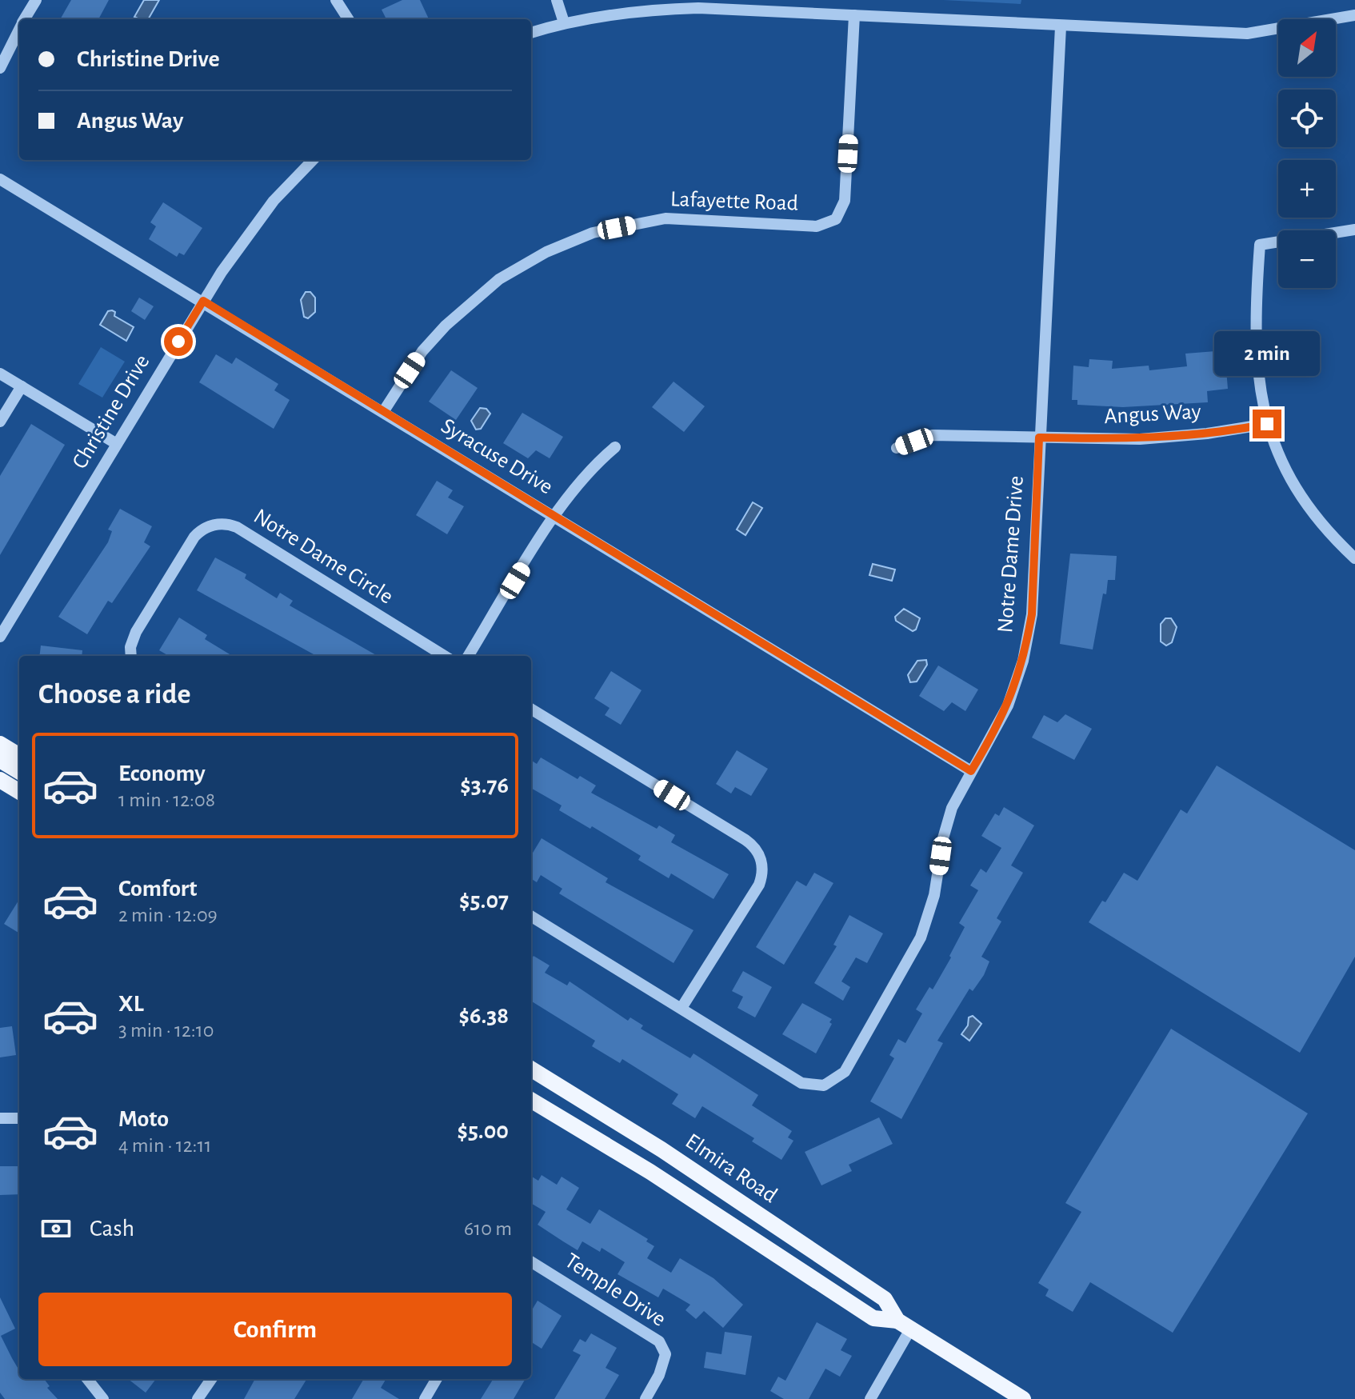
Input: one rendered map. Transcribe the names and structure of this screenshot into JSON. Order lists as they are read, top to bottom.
{
  "streets": {
    "main road": ["Elmira Road"],
    "street": [
      "Lafayette Road",
      "Christine Drive",
      "Angus Way",
      "Syracuse Drive",
      "Notre Dame Drive",
      "Notre Dame Circle",
      "Temple Drive"
    ]
  },
  "crossings": [
    ["Lafayette Road", "Syracuse Drive"],
    ["Christine Drive", "Syracuse Drive"],
    ["Angus Way", "Notre Dame Drive"],
    ["Syracuse Drive", "Notre Dame Drive"]
  ],
  "north": "top right",
  "page": {
    "map_buttons": ["+", "−"],
    "banner": ["Christine Drive", "Angus Way"],
    "bubble": "2 min",
    "heading": "Choose a ride",
    "list": [
      {
        "name": "Economy",
        "note": "1 min · 12:08",
        "value": "$3.76"
      },
      {
        "name": "Comfort",
        "note": "2 min · 12:09",
        "value": "$5.07"
      },
      {
        "name": "XL",
        "note": "3 min · 12:10",
        "value": "$6.38"
      },
      {
        "name": "Moto",
        "note": "4 min · 12:11",
        "value": "$5.00"
      }
    ],
    "pay": ["Cash", "610 m"],
    "buttons": "Confirm"
  }
}
